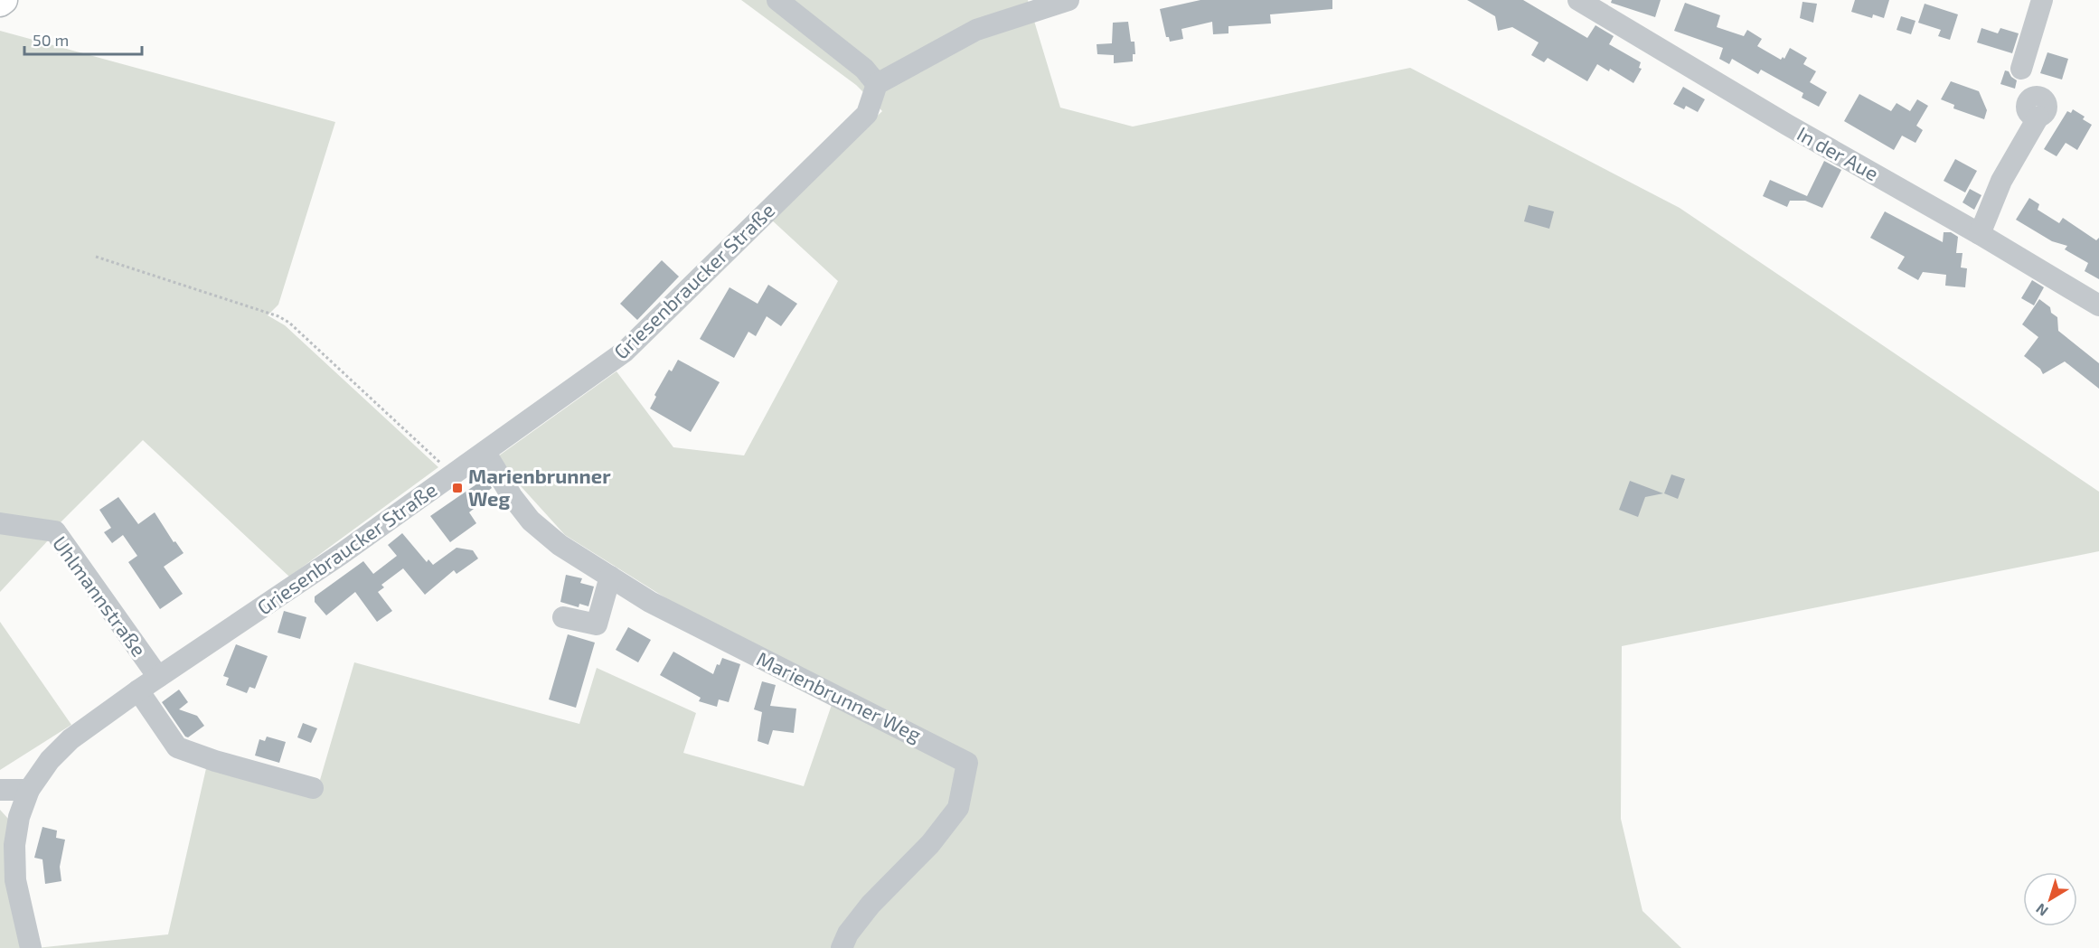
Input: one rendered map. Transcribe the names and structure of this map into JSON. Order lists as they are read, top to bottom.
{
  "streets": {
    "street": [
      "In der Aue",
      "Griesenbraucker Straße",
      "Uhlmannstraße",
      "Marienbrunner Weg"
    ]
  },
  "crossings": [
    ["Griesenbraucker Straße", "Uhlmannstraße"],
    ["Griesenbraucker Straße", "Marienbrunner Weg"]
  ],
  "places": {
    "transit": ["Marienbrunner Weg"]
  },
  "scale_bar": "50 m",
  "north": "bottom left"
}
